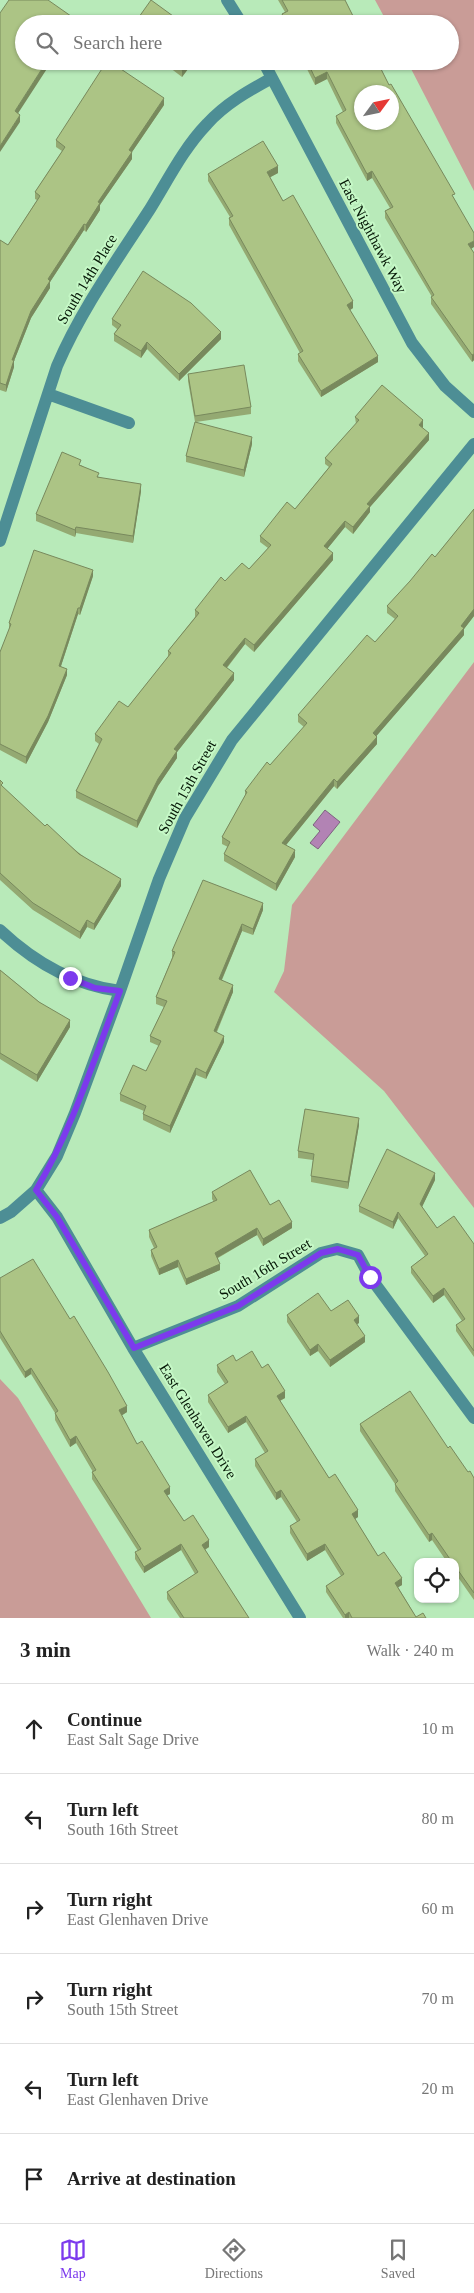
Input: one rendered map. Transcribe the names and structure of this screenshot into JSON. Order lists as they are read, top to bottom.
{
  "streets": {
    "street": [
      "East Nighthawk Way",
      "South 14th Place",
      "South 15th Street",
      "South 16th Street",
      "East Glenhaven Drive"
    ]
  },
  "crossings": [
    ["East Nighthawk Way", "South 14th Place"],
    ["South 15th Street", "East Glenhaven Drive"],
    ["South 16th Street", "East Glenhaven Drive"]
  ],
  "north": "top right",
  "page": {
    "search": "Search here",
    "heading": ["3 min", "Walk · 240 m"],
    "list": [
      ["Continue", "East Salt Sage Drive", "10 m"],
      ["Turn left", "South 16th Street", "80 m"],
      ["Turn right", "East Glenhaven Drive", "60 m"],
      ["Turn right", "South 15th Street", "70 m"],
      ["Turn left", "East Glenhaven Drive", "20 m"],
      "Arrive at destination"
    ],
    "nav": ["Map", "Directions", "Saved"]
  }
}
